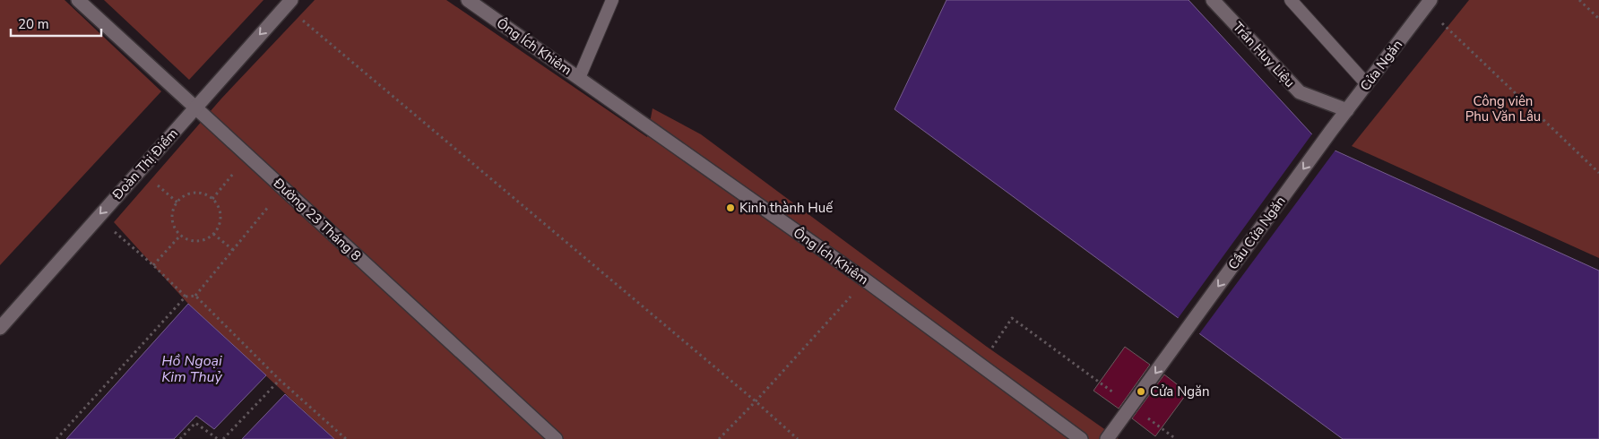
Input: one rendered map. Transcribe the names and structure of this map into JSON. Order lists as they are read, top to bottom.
{
  "streets": {
    "street": [
      "Ông Ích Khiêm",
      "Trần Huy Liệu",
      "Cửa Ngăn",
      "Đoàn Thị Điểm",
      "Đường 23 Tháng 8",
      "Cầu Cửa Ngăn"
    ]
  },
  "crossings": [
    ["Trần Huy Liệu", "Cửa Ngăn"],
    ["Cửa Ngăn", "Cầu Cửa Ngăn"],
    ["Đoàn Thị Điểm", "Đường 23 Tháng 8"]
  ],
  "one_way": ["Đoàn Thị Điểm", "Cầu Cửa Ngăn"],
  "water": ["Hồ Ngoại Kim Thuỷ"],
  "parks": ["Công viên Phu Văn Lâu"],
  "places": ["Kinh thành Huế", "Cửa Ngăn"],
  "scale_bar": "20 m"
}
